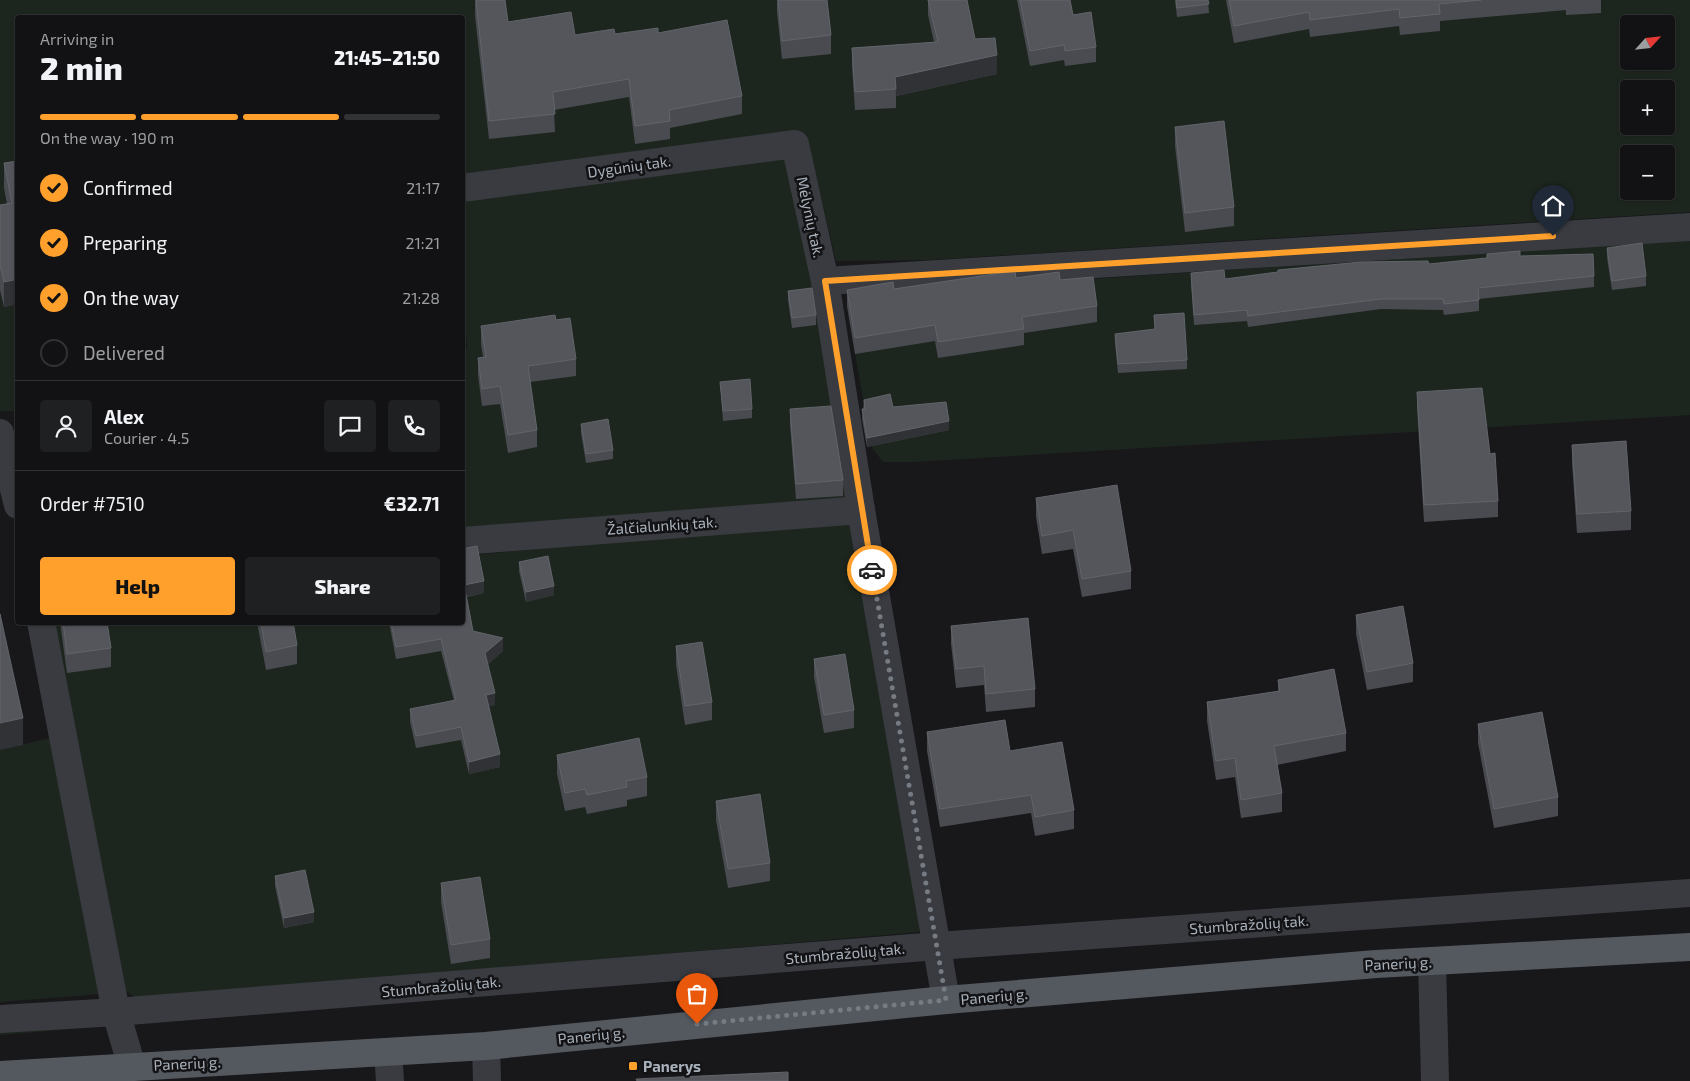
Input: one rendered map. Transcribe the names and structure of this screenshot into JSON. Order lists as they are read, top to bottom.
{
  "streets": {
    "main road": ["Panerių g."],
    "street": [
      "Dygūnių tak.",
      "Mėlynių tak.",
      "Žalčialunkių tak.",
      "Stumbražolių tak."
    ]
  },
  "crossings": [
    ["Dygūnių tak.", "Mėlynių tak."],
    ["Mėlynių tak.", "Žalčialunkių tak."],
    ["Mėlynių tak.", "Stumbražolių tak."],
    ["Mėlynių tak.", "Panerių g."]
  ],
  "places": {
    "transit": ["Panerys"]
  },
  "north": "top right",
  "page": {
    "map_buttons": ["+", "−"],
    "heading": ["2 min", "Arriving in", "21:45–21:50"],
    "panel": [
      "Alex",
      "Courier · 4.5",
      "Order #7510",
      "€32.71"
    ],
    "bar": "On the way · 190 m",
    "list": [
      ["Confirmed", "21:17"],
      ["Preparing", "21:21"],
      ["On the way", "21:28"],
      "Delivered"
    ],
    "buttons": ["Help", "Share"]
  }
}
